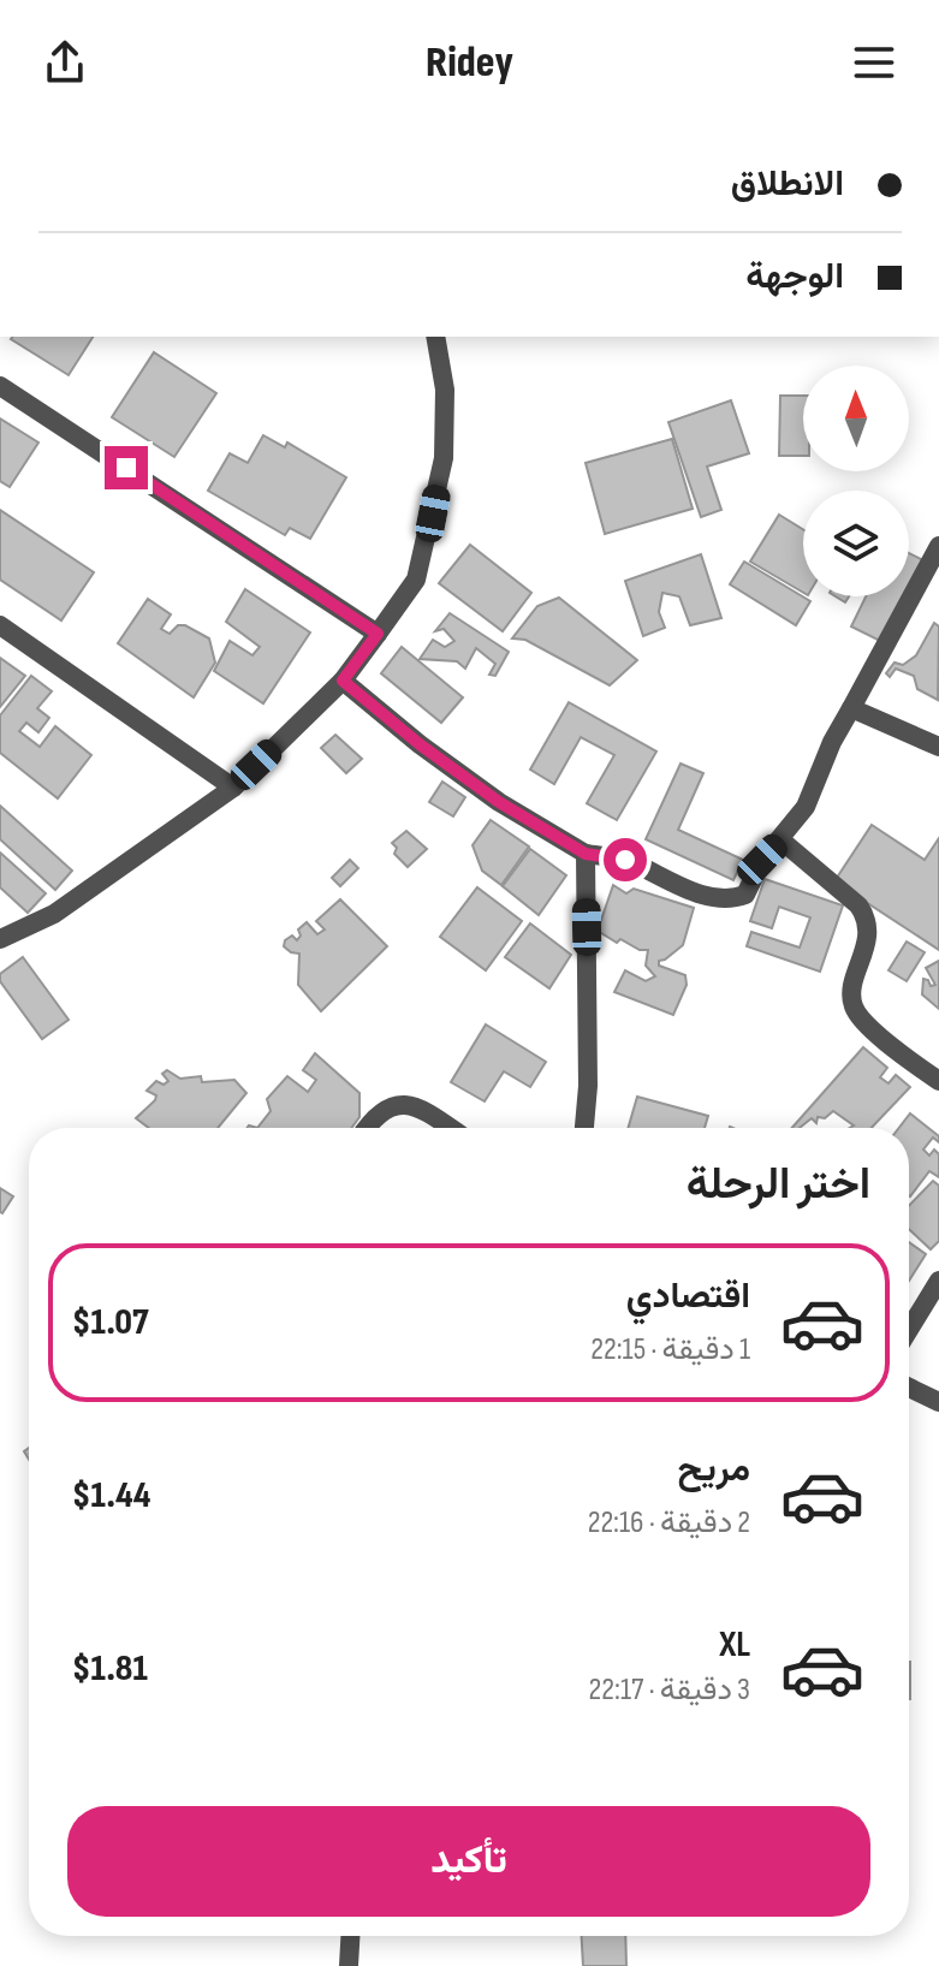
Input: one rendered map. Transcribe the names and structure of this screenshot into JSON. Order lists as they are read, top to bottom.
{
  "north": "top",
  "page": {
    "header": "Ridey",
    "banner": ["الانطلاق", "الوجهة"],
    "heading": "اختر الرحلة",
    "list": [
      {
        "name": "اقتصادي",
        "note": "1 دقيقة · 22:15",
        "value": "$1.07"
      },
      {
        "name": "مريح",
        "note": "2 دقيقة · 22:16",
        "value": "$1.44"
      },
      {
        "name": "XL",
        "note": "3 دقيقة · 22:17",
        "value": "$1.81"
      }
    ],
    "buttons": "تأكيد"
  }
}
